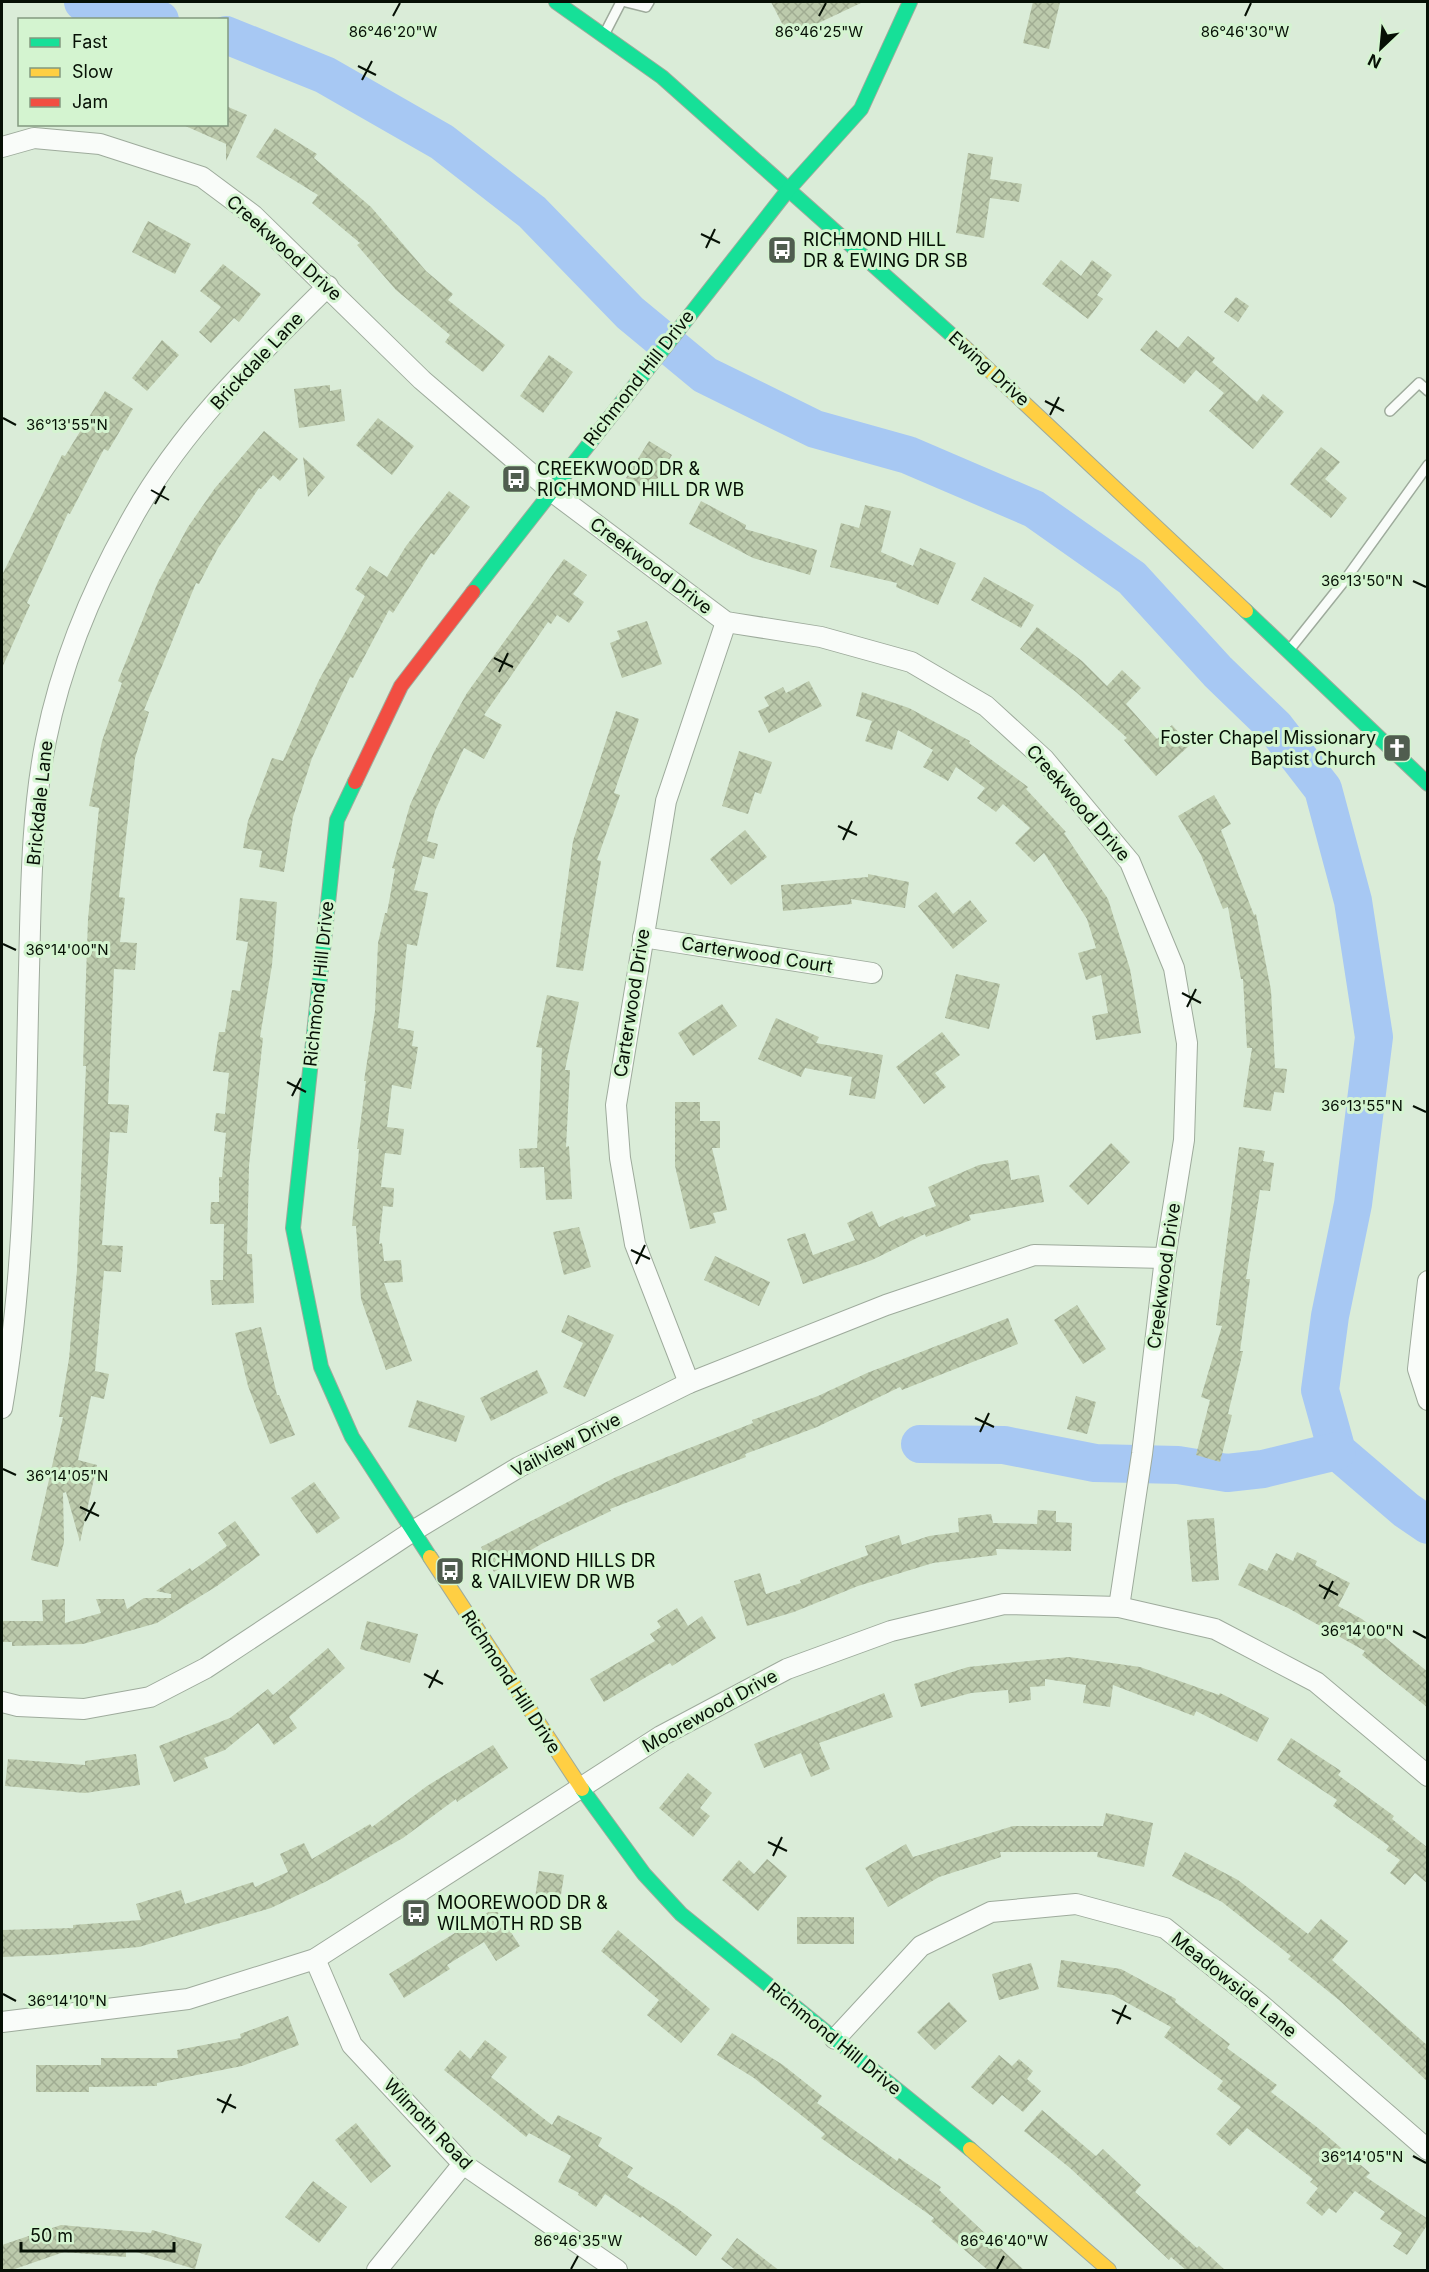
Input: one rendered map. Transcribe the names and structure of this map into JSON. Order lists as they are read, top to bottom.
{
  "streets": {
    "street": [
      "Creekwood Drive",
      "Brickdale Lane",
      "Ewing Drive",
      "Richmond Hill Drive",
      "Carterwood Court",
      "Carterwood Drive",
      "Vailview Drive",
      "Moorewood Drive",
      "Meadowside Lane",
      "Wilmoth Road"
    ]
  },
  "crossings": [
    ["Creekwood Drive", "Brickdale Lane"],
    ["Creekwood Drive", "Richmond Hill Drive"],
    ["Creekwood Drive", "Carterwood Drive"],
    ["Creekwood Drive", "Vailview Drive"],
    ["Creekwood Drive", "Moorewood Drive"],
    ["Ewing Drive", "Richmond Hill Drive"],
    ["Richmond Hill Drive", "Vailview Drive"],
    ["Richmond Hill Drive", "Moorewood Drive"],
    ["Richmond Hill Drive", "Meadowside Lane"],
    ["Carterwood Court", "Carterwood Drive"],
    ["Carterwood Drive", "Vailview Drive"],
    ["Moorewood Drive", "Wilmoth Road"]
  ],
  "places": {
    "bus stop": [
      "RICHMOND HILL DR & EWING DR SB",
      "CREEKWOOD DR & RICHMOND HILL DR WB",
      "RICHMOND HILLS DR & VAILVIEW DR WB",
      "MOOREWOOD DR & WILMOTH RD SB"
    ],
    "church": ["Foster Chapel Missionary Baptist Church"]
  },
  "legend": ["Fast", "Slow", "Jam"],
  "scale_bar": "50 m",
  "north": "bottom left",
  "coordinates": [
    "86°46'20\"W",
    "86°46'25\"W",
    "86°46'30\"W",
    "36°13'55\"N",
    "36°13'50\"N",
    "36°14'00\"N",
    "36°14'05\"N",
    "36°14'10\"N",
    "86°46'35\"W",
    "86°46'40\"W"
  ]
}
